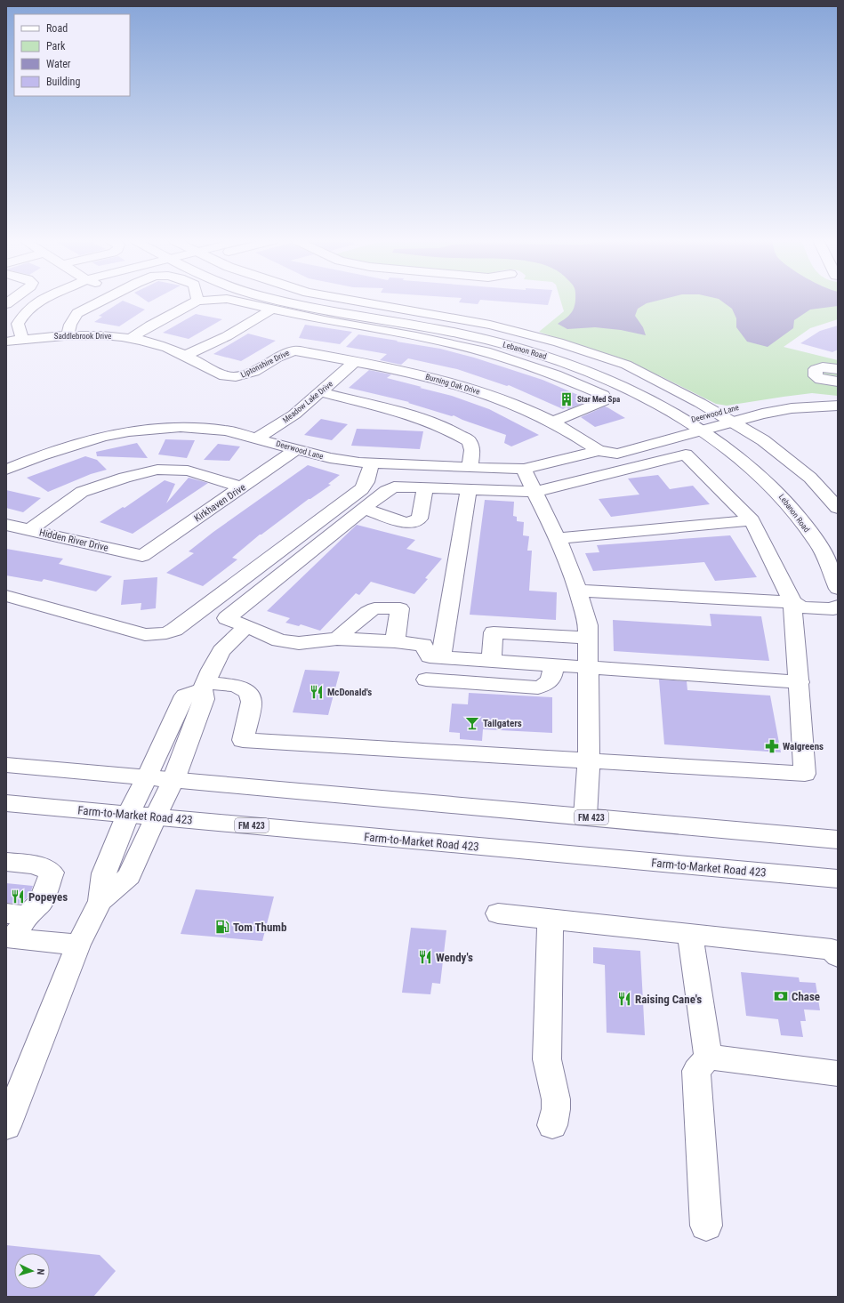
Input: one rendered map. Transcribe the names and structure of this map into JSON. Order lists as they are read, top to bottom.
{
  "streets": {
    "street": [
      "Saddlebrook Drive",
      "Lebanon Road",
      "Liptonshire Drive",
      "Burning Oak Drive",
      "Meadow Lake Drive",
      "Deerwood Lane",
      "Kirkhaven Drive",
      "Hidden River Drive",
      "Farm-to-Market Road 423",
      "FM 423"
    ]
  },
  "crossings": [
    ["Saddlebrook Drive", "Liptonshire Drive"],
    ["Lebanon Road", "Deerwood Lane"],
    ["Liptonshire Drive", "Burning Oak Drive"],
    ["Burning Oak Drive", "Meadow Lake Drive"],
    ["Burning Oak Drive", "Deerwood Lane"],
    ["Meadow Lake Drive", "Deerwood Lane"],
    ["Deerwood Lane", "Kirkhaven Drive"],
    ["Kirkhaven Drive", "Hidden River Drive"]
  ],
  "places": {
    "building": ["Star Med Spa"],
    "restaurant": [
      "McDonald's",
      "Popeyes",
      "Wendy's",
      "Raising Cane's"
    ],
    "bar": ["Tailgaters"],
    "pharmacy": ["Walgreens"],
    "fuel station": ["Tom Thumb"],
    "bank": ["Chase"]
  },
  "legend": [
    "Road",
    "Park",
    "Water",
    "Building"
  ],
  "north": "right"
}
